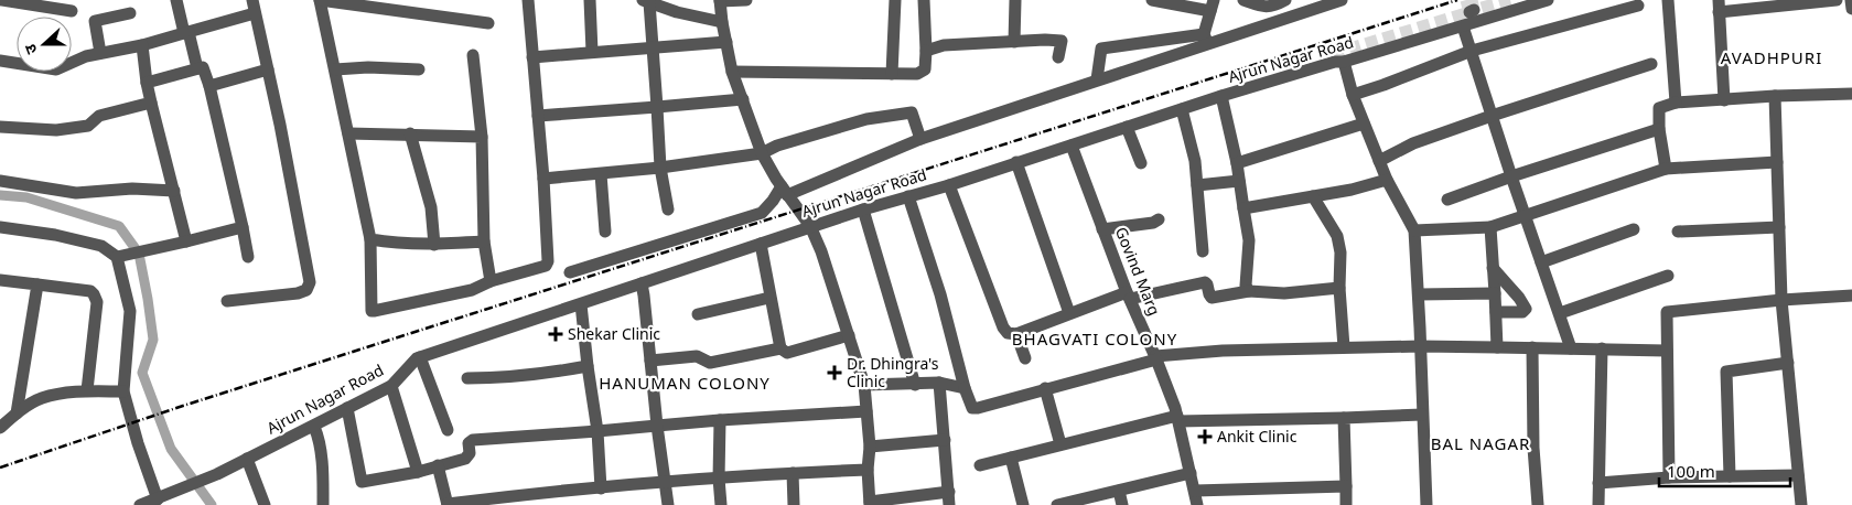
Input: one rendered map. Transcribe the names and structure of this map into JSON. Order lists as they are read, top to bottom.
{
  "streets": {
    "street": ["Ajrun Nagar Road", "Govind Marg"]
  },
  "crossings": [
    ["Ajrun Nagar Road", "Govind Marg"]
  ],
  "districts": [
    "AVADHPURI",
    "BHAGVATI COLONY",
    "HANUMAN COLONY",
    "BAL NAGAR"
  ],
  "places": {
    "health": ["Shekar Clinic", "Dr. Dhingra's Clinic", "Ankit Clinic"]
  },
  "scale_bar": "100 m",
  "north": "left"
}
